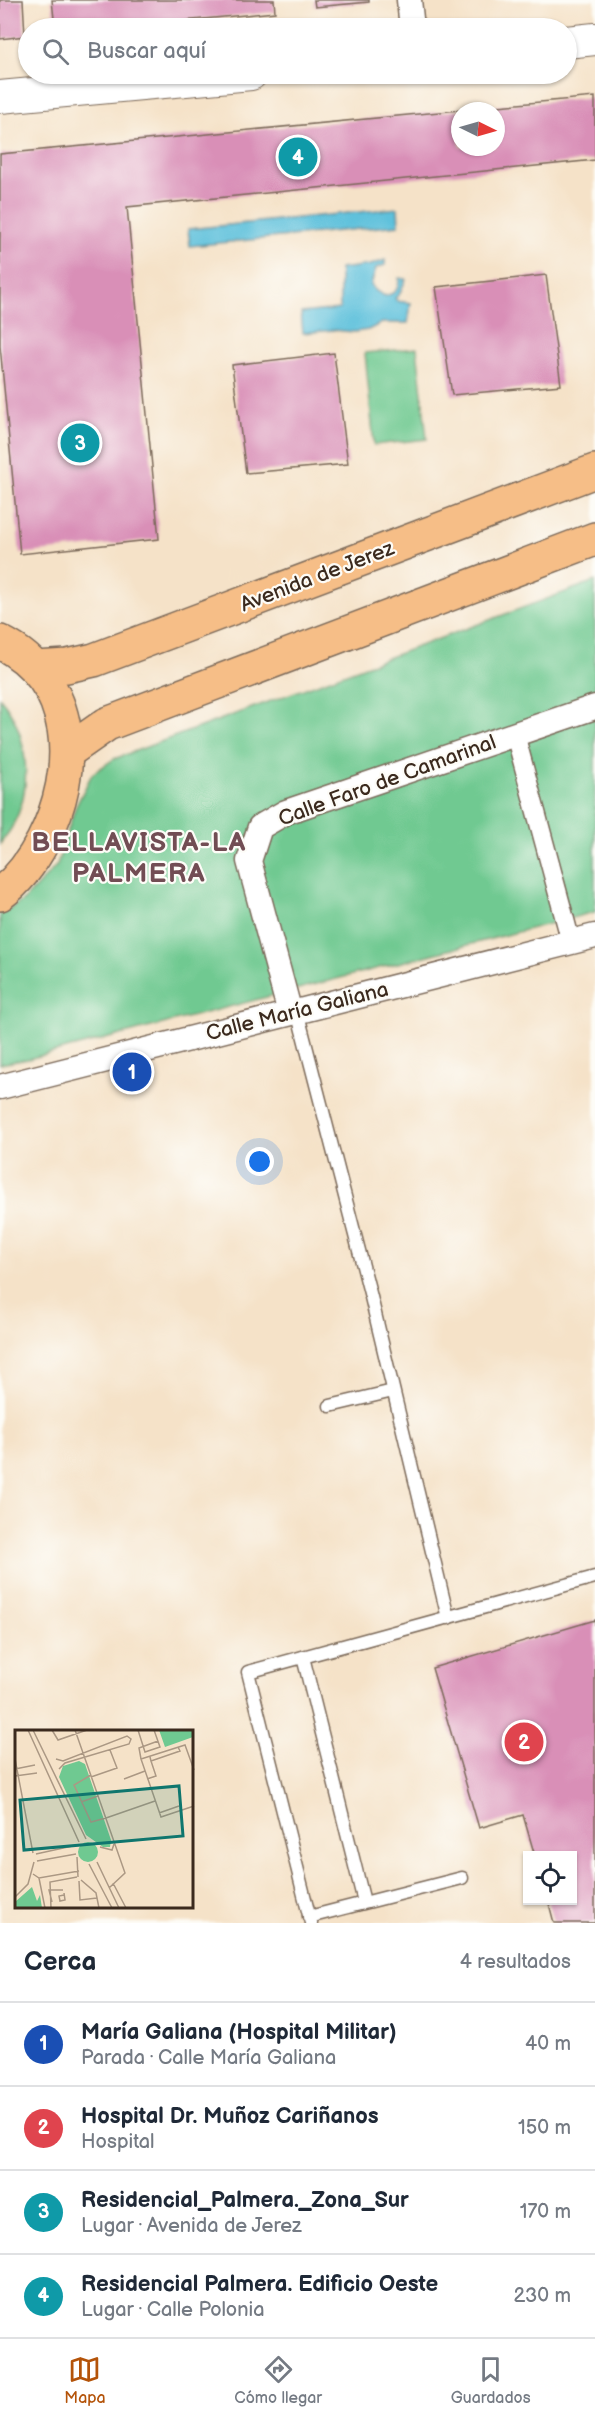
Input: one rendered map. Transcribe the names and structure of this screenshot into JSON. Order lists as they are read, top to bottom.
{
  "streets": {
    "main road": ["Avenida de Jerez"],
    "street": ["Calle Faro de Camarinal", "Calle María Galiana"]
  },
  "crossings": [
    ["Calle Faro de Camarinal", "Calle María Galiana"]
  ],
  "districts": ["BELLAVISTA-LA PALMERA"],
  "north": "right",
  "page": {
    "search": "Buscar aquí",
    "pins": [
      "4",
      "3",
      "1",
      "2"
    ],
    "heading": ["Cerca", "4 resultados"],
    "list": [
      {
        "mark": "1",
        "name": "María Galiana (Hospital Militar)",
        "note": "Parada · Calle María Galiana",
        "value": "40 m"
      },
      {
        "mark": "2",
        "name": "Hospital Dr. Muñoz Cariñanos",
        "note": "Hospital",
        "value": "150 m"
      },
      {
        "mark": "3",
        "name": "Residencial_Palmera._Zona_Sur",
        "note": "Lugar · Avenida de Jerez",
        "value": "170 m"
      },
      {
        "mark": "4",
        "name": "Residencial Palmera. Edificio Oeste",
        "note": "Lugar · Calle Polonia",
        "value": "230 m"
      }
    ],
    "nav": ["Mapa", "Cómo llegar", "Guardados"]
  }
}
